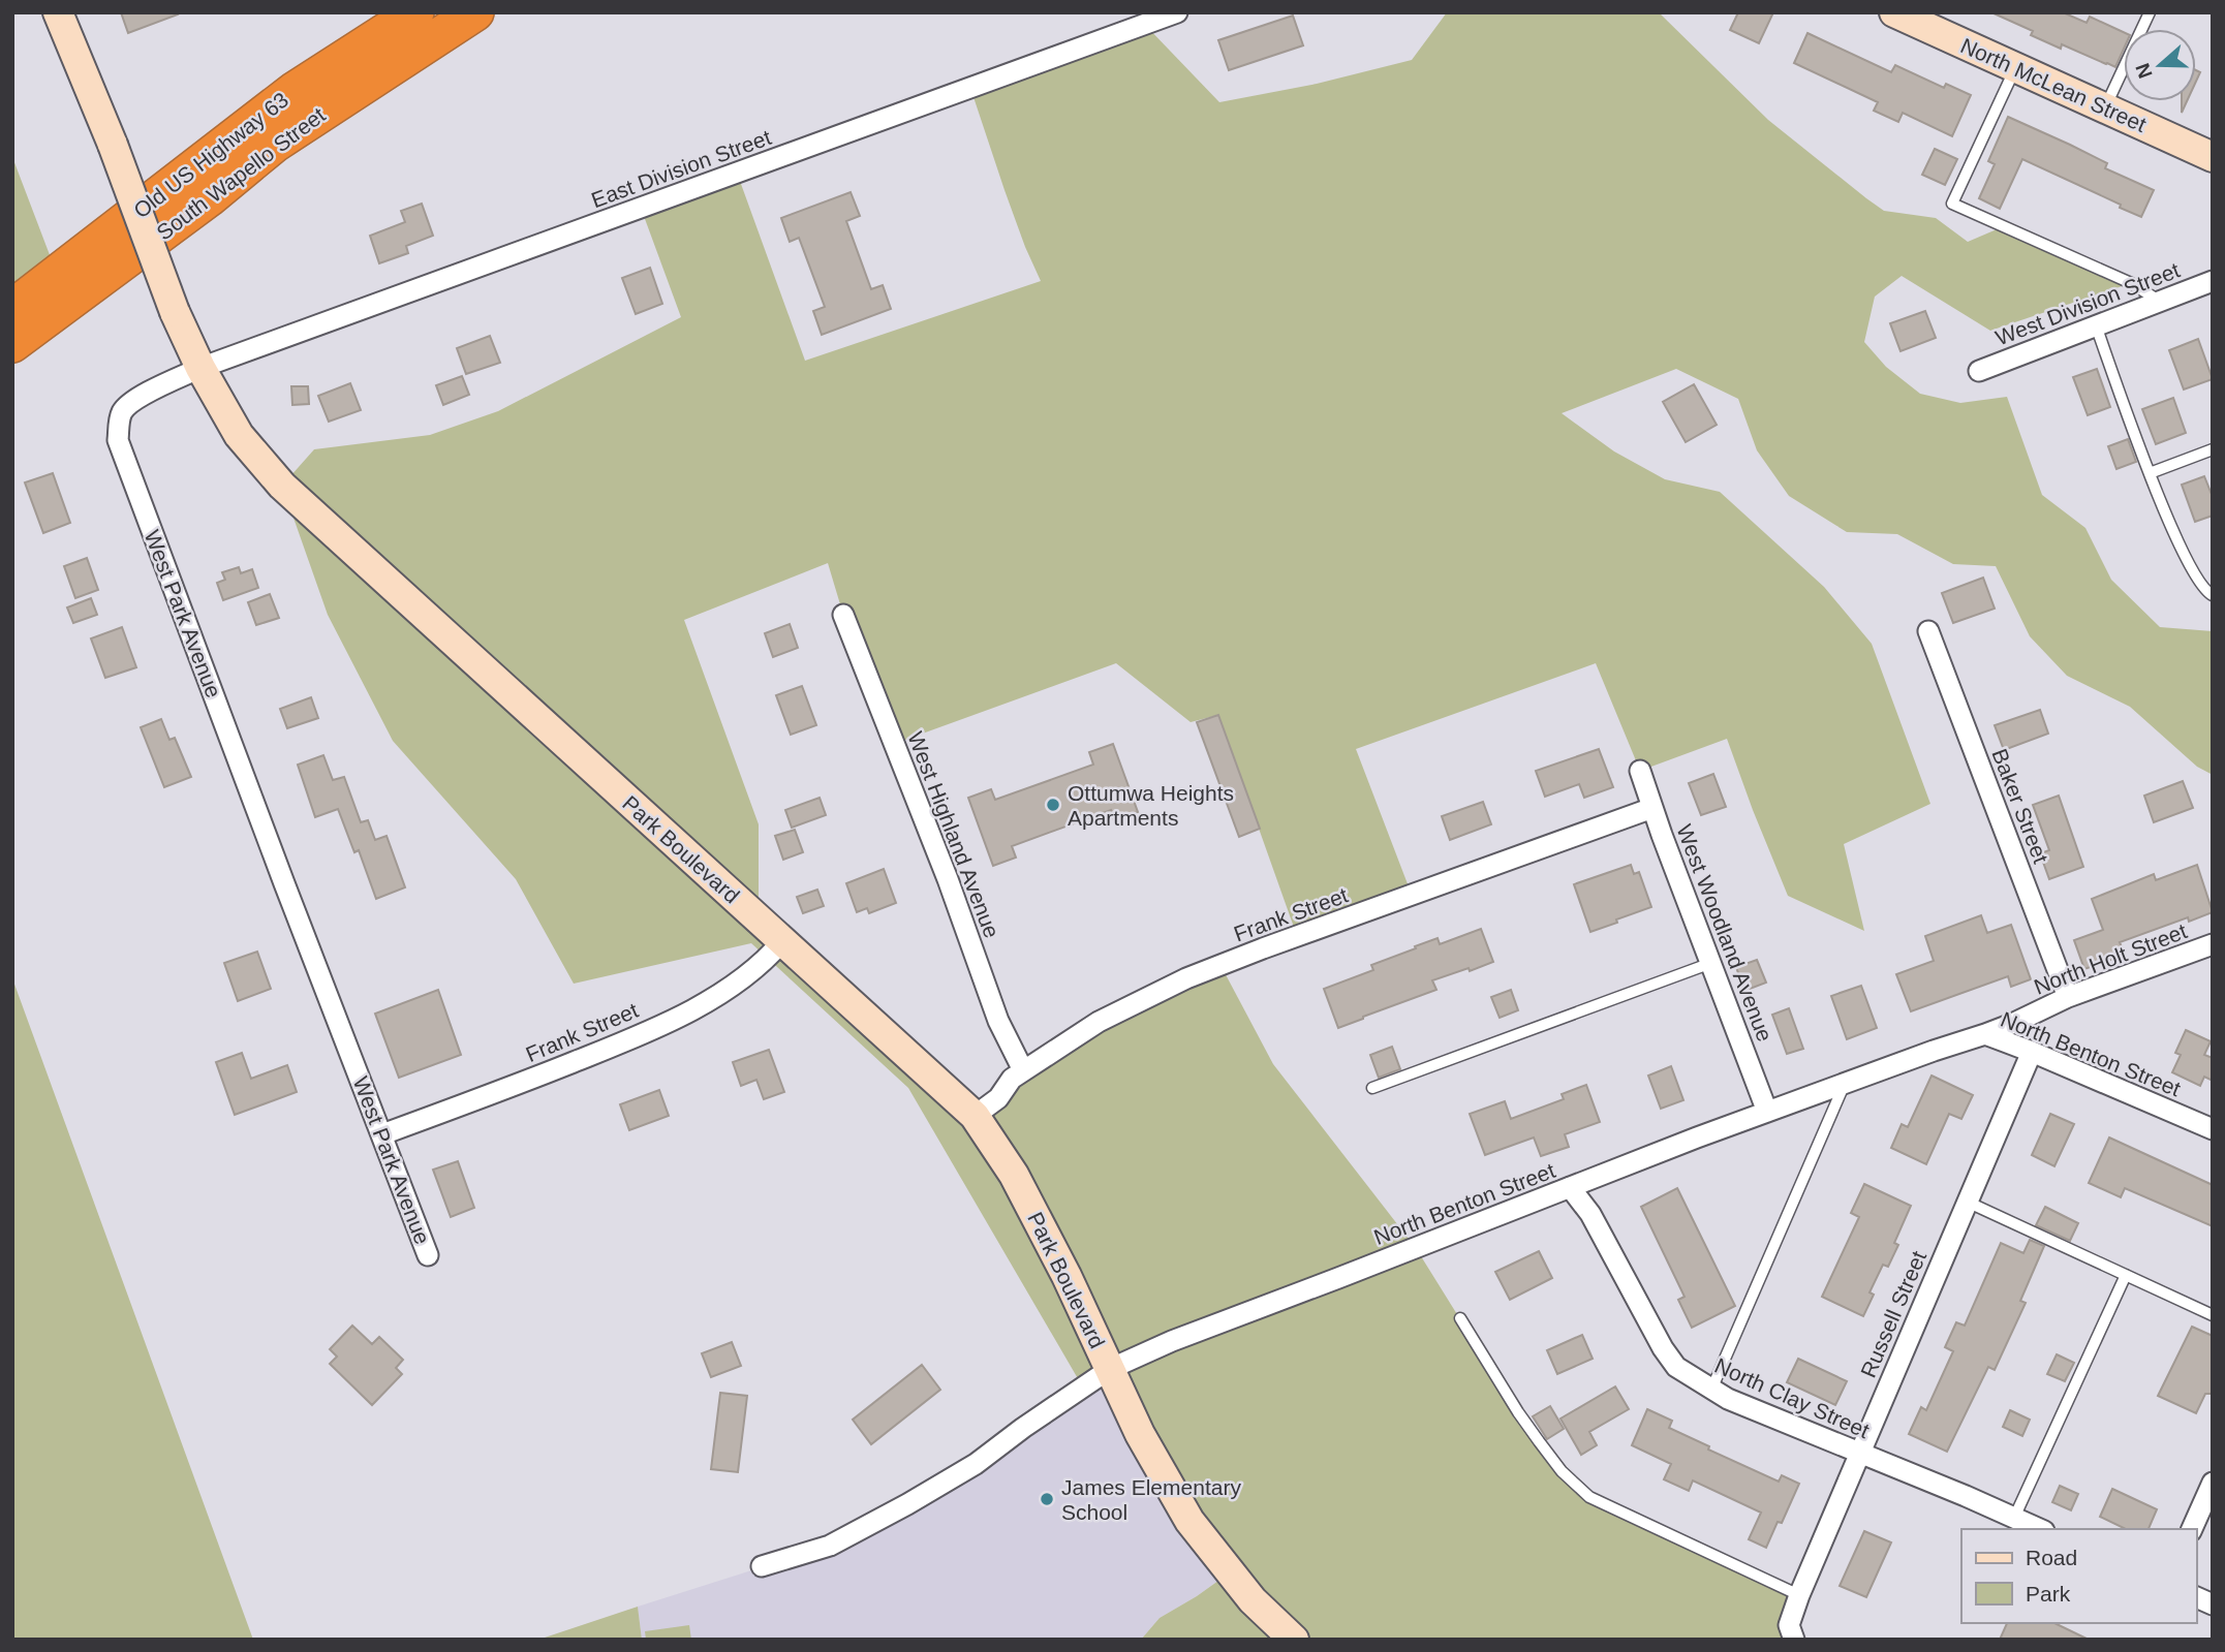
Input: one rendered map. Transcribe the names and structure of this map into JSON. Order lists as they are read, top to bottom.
{
  "streets": {
    "highway": ["Old US Highway 63", "South Wapello Street"],
    "main road": ["North McLean Street", "Park Boulevard"],
    "street": [
      "East Division Street",
      "West Division Street",
      "West Park Avenue",
      "Baker Street",
      "West Highland Avenue",
      "Frank Street",
      "West Woodland Avenue",
      "North Holt Street",
      "North Benton Street",
      "Russell Street",
      "North Clay Street"
    ]
  },
  "crossings": [
    ["East Division Street", "West Park Avenue"],
    ["East Division Street", "Park Boulevard"],
    ["West Park Avenue", "Park Boulevard"],
    ["West Park Avenue", "Frank Street"],
    ["Baker Street", "North Holt Street"],
    ["West Highland Avenue", "Frank Street"],
    ["Park Boulevard", "Frank Street"],
    ["Park Boulevard", "North Benton Street"],
    ["Frank Street", "West Woodland Avenue"],
    ["West Woodland Avenue", "North Benton Street"],
    ["North Holt Street", "North Benton Street"],
    ["North Benton Street", "Russell Street"],
    ["North Benton Street", "North Clay Street"],
    ["Russell Street", "North Clay Street"]
  ],
  "places": ["Ottumwa Heights Apartments", "James Elementary School"],
  "legend": ["Road", "Park"],
  "north": "left"
}
